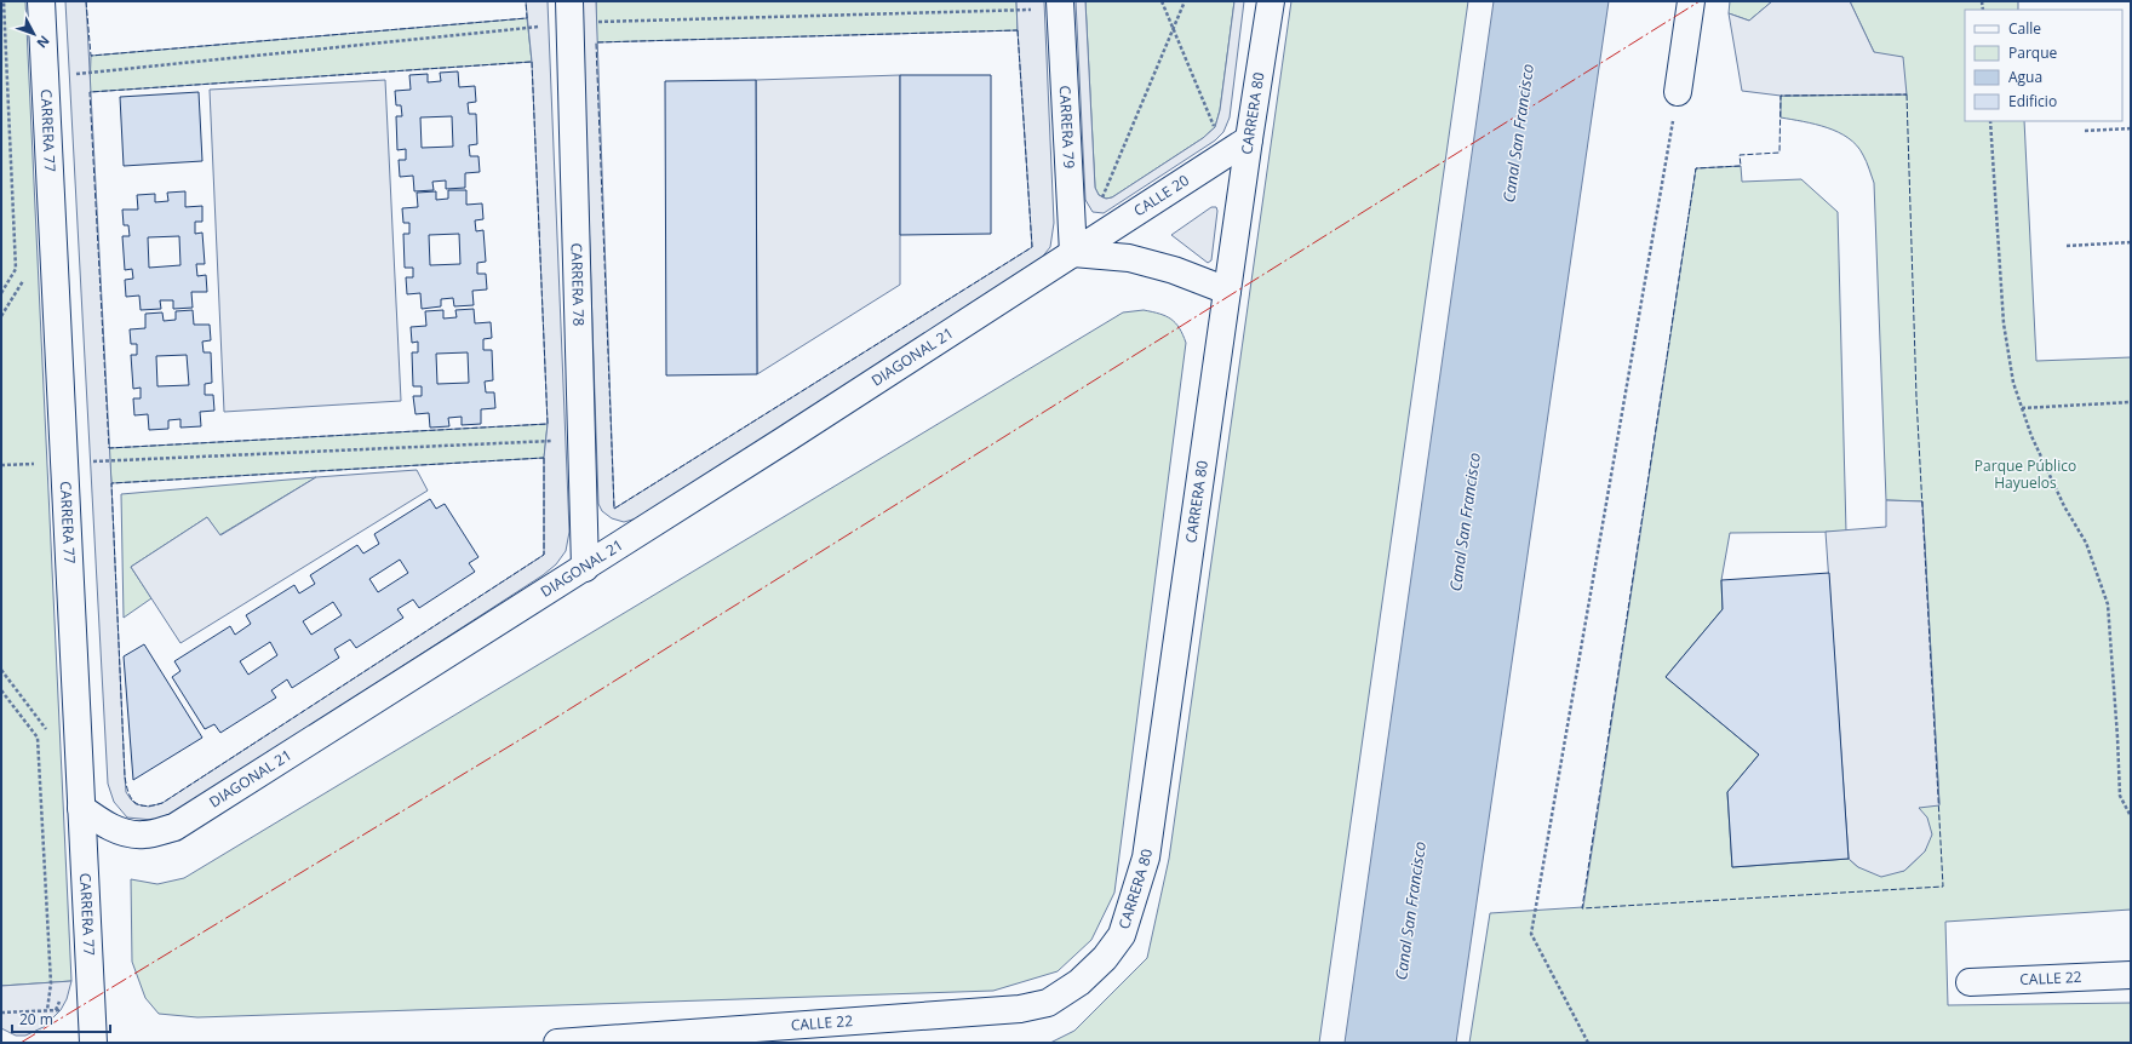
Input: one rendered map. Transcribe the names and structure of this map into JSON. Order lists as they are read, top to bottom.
{
  "streets": {
    "street": [
      "CARRERA 80",
      "CARRERA 79",
      "CARRERA 77",
      "CALLE 20",
      "CARRERA 78",
      "DIAGONAL 21",
      "CALLE 22"
    ]
  },
  "crossings": [
    ["CARRERA 80", "CALLE 20"],
    ["CARRERA 80", "CALLE 22"],
    ["CARRERA 79", "CALLE 20"],
    ["CARRERA 79", "DIAGONAL 21"],
    ["CARRERA 77", "DIAGONAL 21"],
    ["CALLE 20", "DIAGONAL 21"],
    ["CARRERA 78", "DIAGONAL 21"]
  ],
  "water": ["Canal San Francisco"],
  "parks": ["Parque Público Hayuelos"],
  "legend": [
    "Calle",
    "Parque",
    "Agua",
    "Edificio"
  ],
  "scale_bar": "20 m",
  "north": "bottom right"
}
